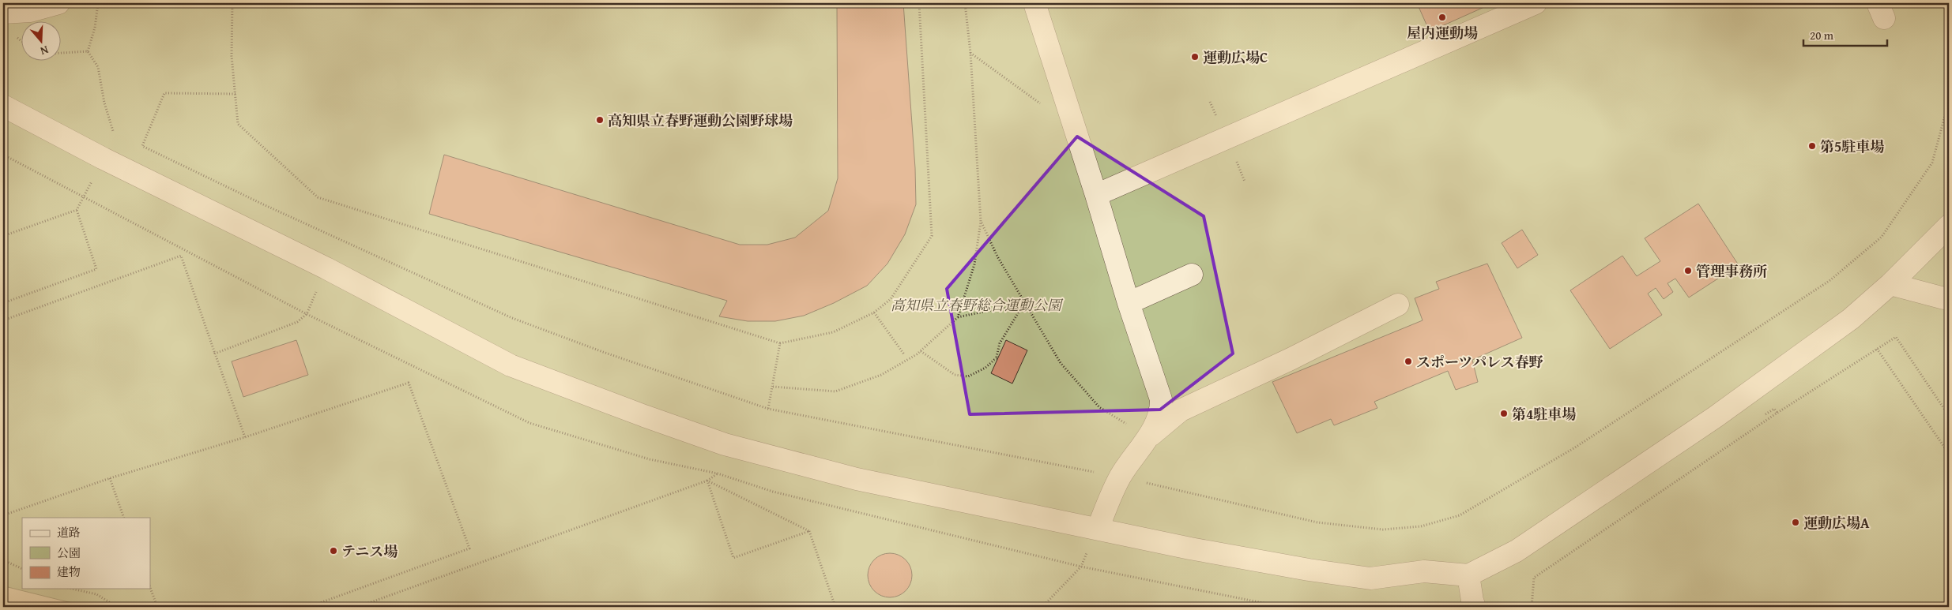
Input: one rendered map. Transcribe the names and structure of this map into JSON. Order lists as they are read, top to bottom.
{
  "parks": ["高知県立春野総合運動公園"],
  "places": [
    "屋内運動場",
    "運動広場C",
    "高知県立春野運動公園野球場",
    "第5駐車場",
    "管理事務所",
    "スポーツパレス春野",
    "第4駐車場",
    "運動広場A",
    "テニス場"
  ],
  "legend": ["道路", "公園", "建物"],
  "scale_bar": "20 m",
  "north": "bottom"
}
